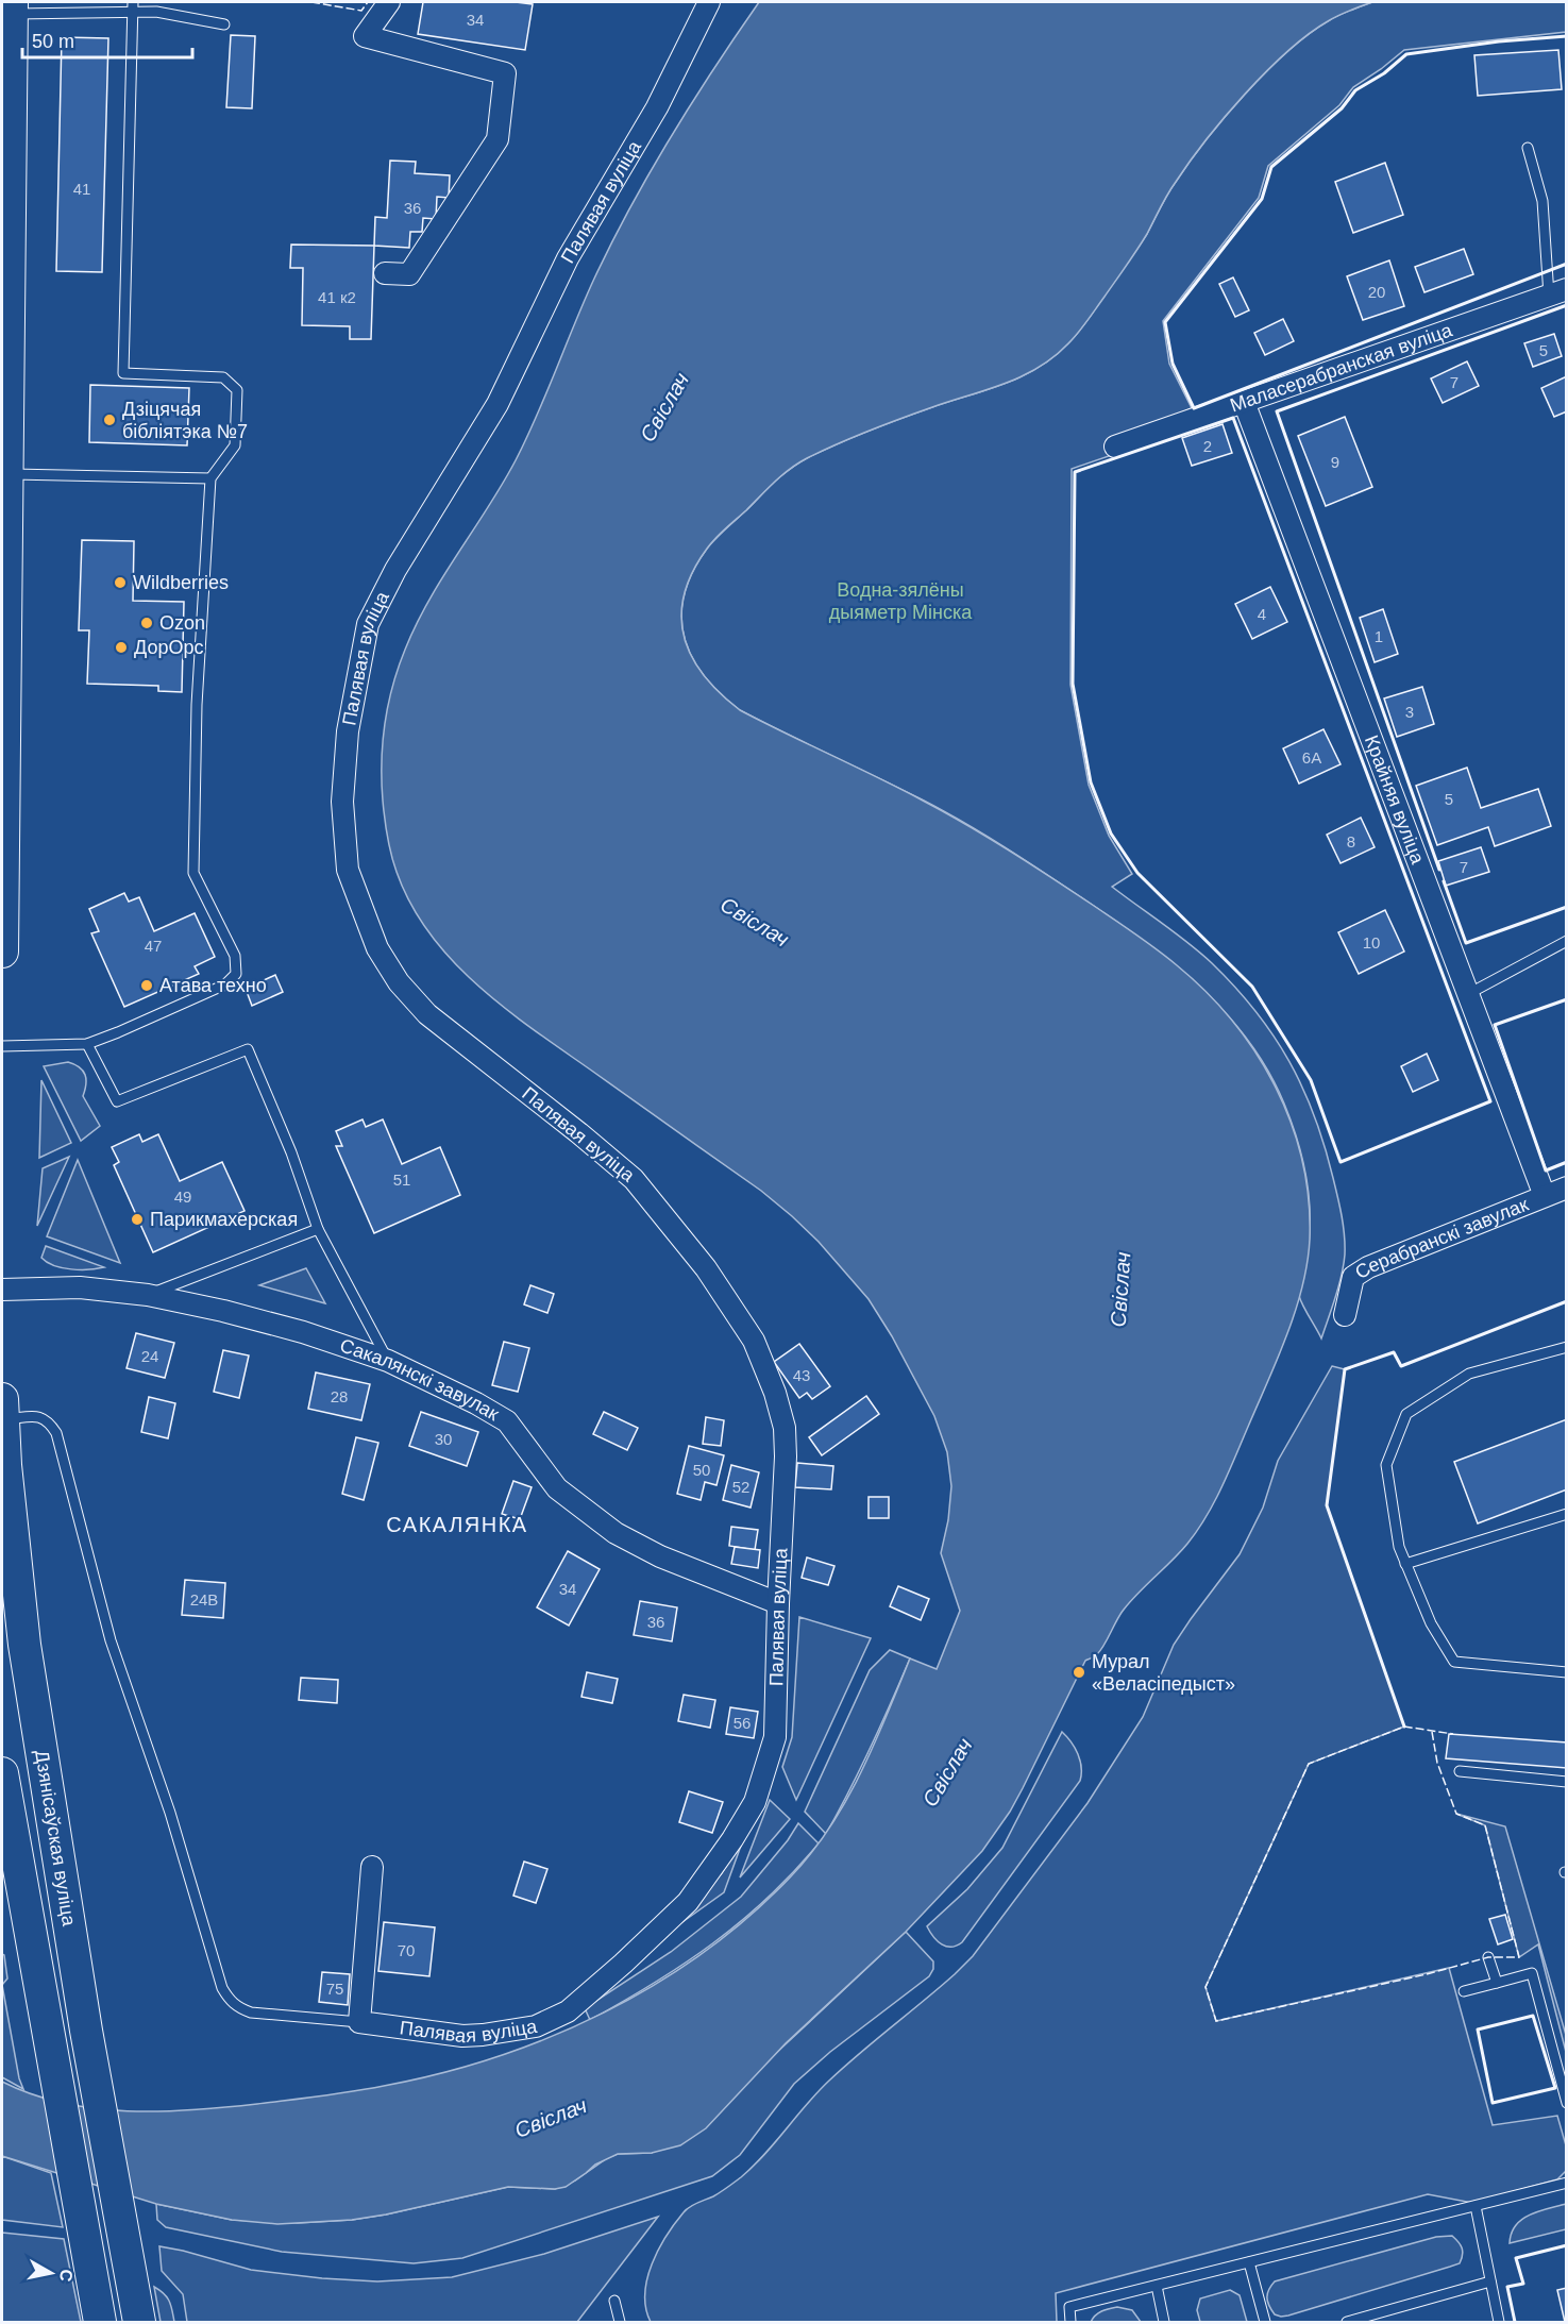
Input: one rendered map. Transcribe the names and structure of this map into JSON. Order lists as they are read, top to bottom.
{
  "streets": {
    "main road": ["Дзянісаўская вуліца"],
    "street": [
      "Палявая вуліца",
      "Маласерабранская вуліца",
      "Крайняя вуліца",
      "Серабранскі завулак",
      "Сакалянскі завулак"
    ]
  },
  "crossings": [
    ["Палявая вуліца", "Сакалянскі завулак"],
    ["Маласерабранская вуліца", "Крайняя вуліца"],
    ["Крайняя вуліца", "Серабранскі завулак"]
  ],
  "districts": ["САКАЛЯНКА"],
  "water": ["Свіслач"],
  "parks": ["Водна-зялёны дыяметр Мінска"],
  "places": [
    "Дзіцячая бібліятэка №7",
    "Wildberries",
    "Ozon",
    "ДорОрс",
    "Атава техно",
    "Парикмахерская",
    "Мурал «Веласіпедыст»"
  ],
  "house_numbers": [
    "34",
    "41",
    "36",
    "20",
    "41 к2",
    "5",
    "7",
    "2",
    "9",
    "4",
    "1",
    "3",
    "6А",
    "5",
    "8",
    "7",
    "10",
    "47",
    "51",
    "49",
    "24",
    "43",
    "28",
    "30",
    "50",
    "52",
    "34",
    "24В",
    "36",
    "56",
    "70",
    "75"
  ],
  "scale_bar": "50 m",
  "north": "right"
}
